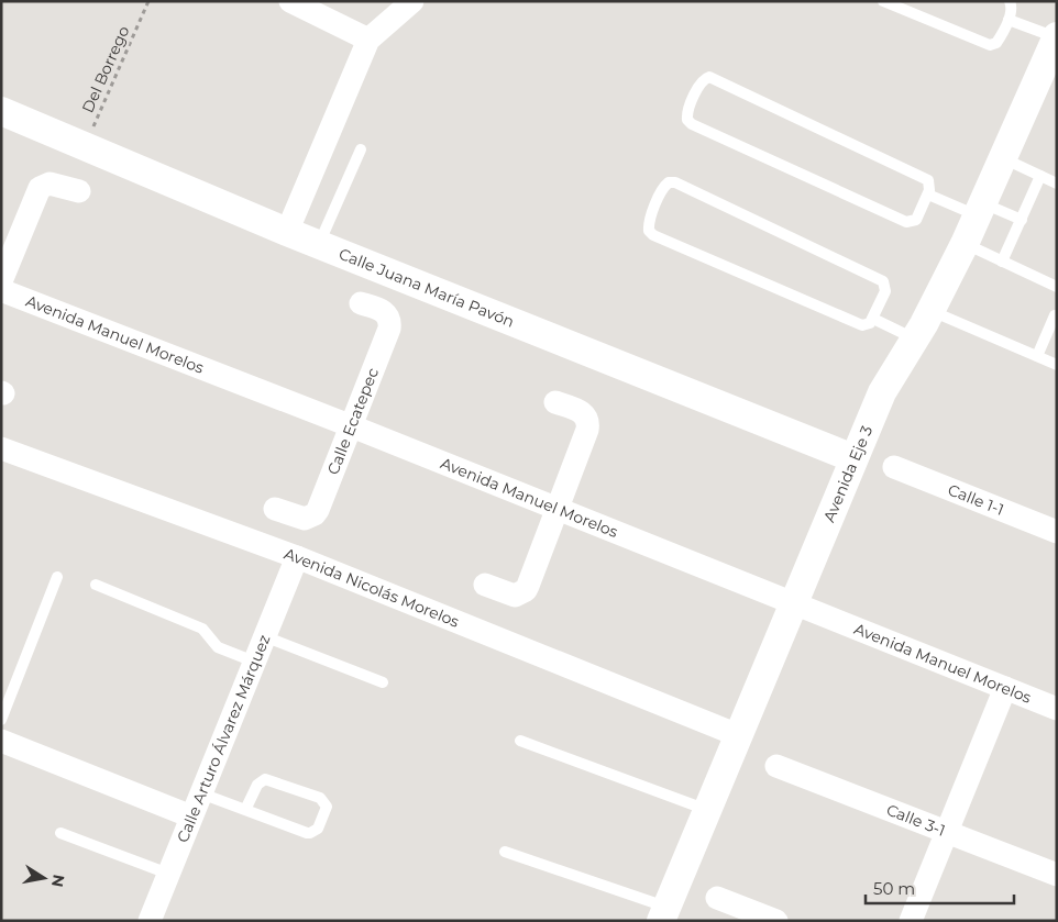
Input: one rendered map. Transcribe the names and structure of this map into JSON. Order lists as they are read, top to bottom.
{
  "streets": {
    "street": [
      "Calle Juana María Pavón",
      "Avenida Manuel Morelos",
      "Calle Ecatepec",
      "Avenida Eje 3",
      "Calle 1-1",
      "Avenida Nicolás Morelos",
      "Calle Arturo Álvarez Márquez",
      "Calle 3-1"
    ],
    "path": ["Del Borrego"]
  },
  "crossings": [
    ["Del Borrego", "Calle Juana María Pavón"],
    ["Calle Juana María Pavón", "Avenida Eje 3"],
    ["Avenida Manuel Morelos", "Calle Ecatepec"],
    ["Avenida Manuel Morelos", "Avenida Eje 3"],
    ["Avenida Eje 3", "Avenida Nicolás Morelos"],
    ["Avenida Nicolás Morelos", "Calle Arturo Álvarez Márquez"]
  ],
  "scale_bar": "50 m",
  "north": "right"
}
